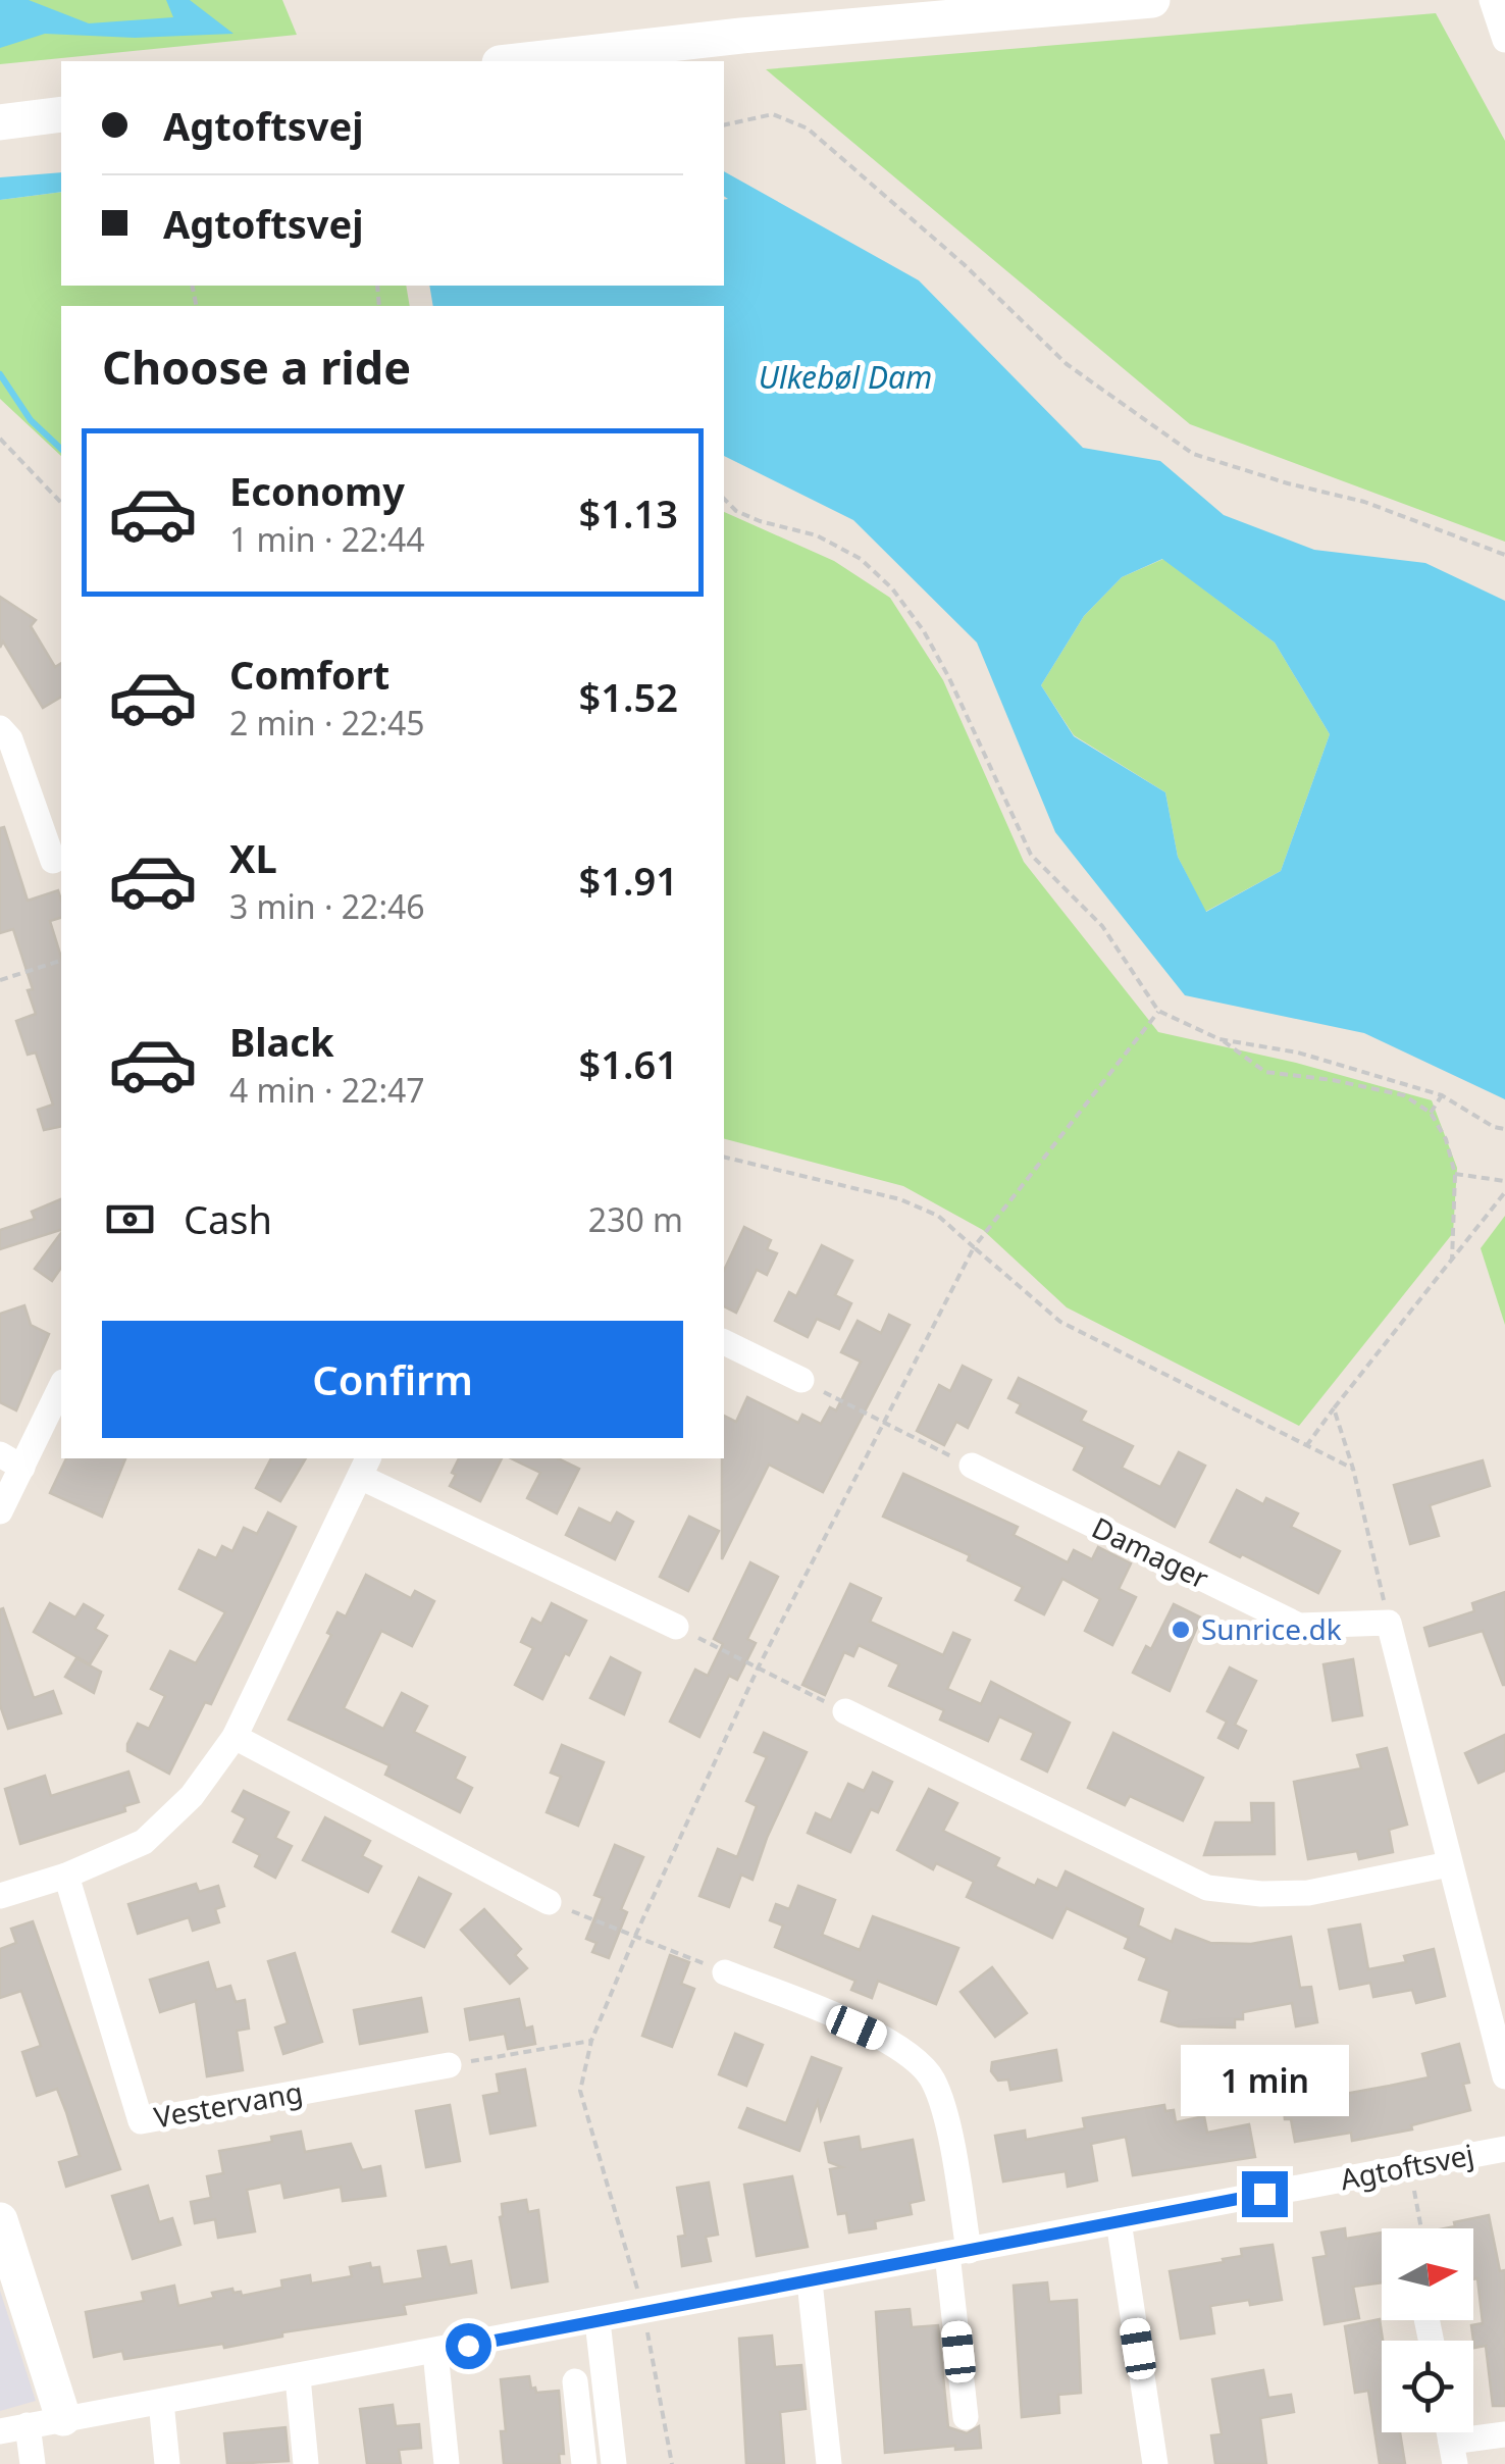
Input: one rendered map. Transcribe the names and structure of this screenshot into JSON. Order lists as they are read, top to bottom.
{
  "streets": {
    "street": ["Damager", "Vestervang", "Agtoftsvej"]
  },
  "water": ["Ulkebøl Dam"],
  "places": ["Sunrice.dk"],
  "north": "right",
  "page": {
    "banner": ["Agtoftsvej", "Agtoftsvej"],
    "heading": "Choose a ride",
    "list": [
      {
        "name": "Economy",
        "note": "1 min · 22:44",
        "value": "$1.13"
      },
      {
        "name": "Comfort",
        "note": "2 min · 22:45",
        "value": "$1.52"
      },
      {
        "name": "XL",
        "note": "3 min · 22:46",
        "value": "$1.91"
      },
      {
        "name": "Black",
        "note": "4 min · 22:47",
        "value": "$1.61"
      }
    ],
    "pay": ["Cash", "230 m"],
    "buttons": "Confirm",
    "bubble": "1 min"
  }
}
